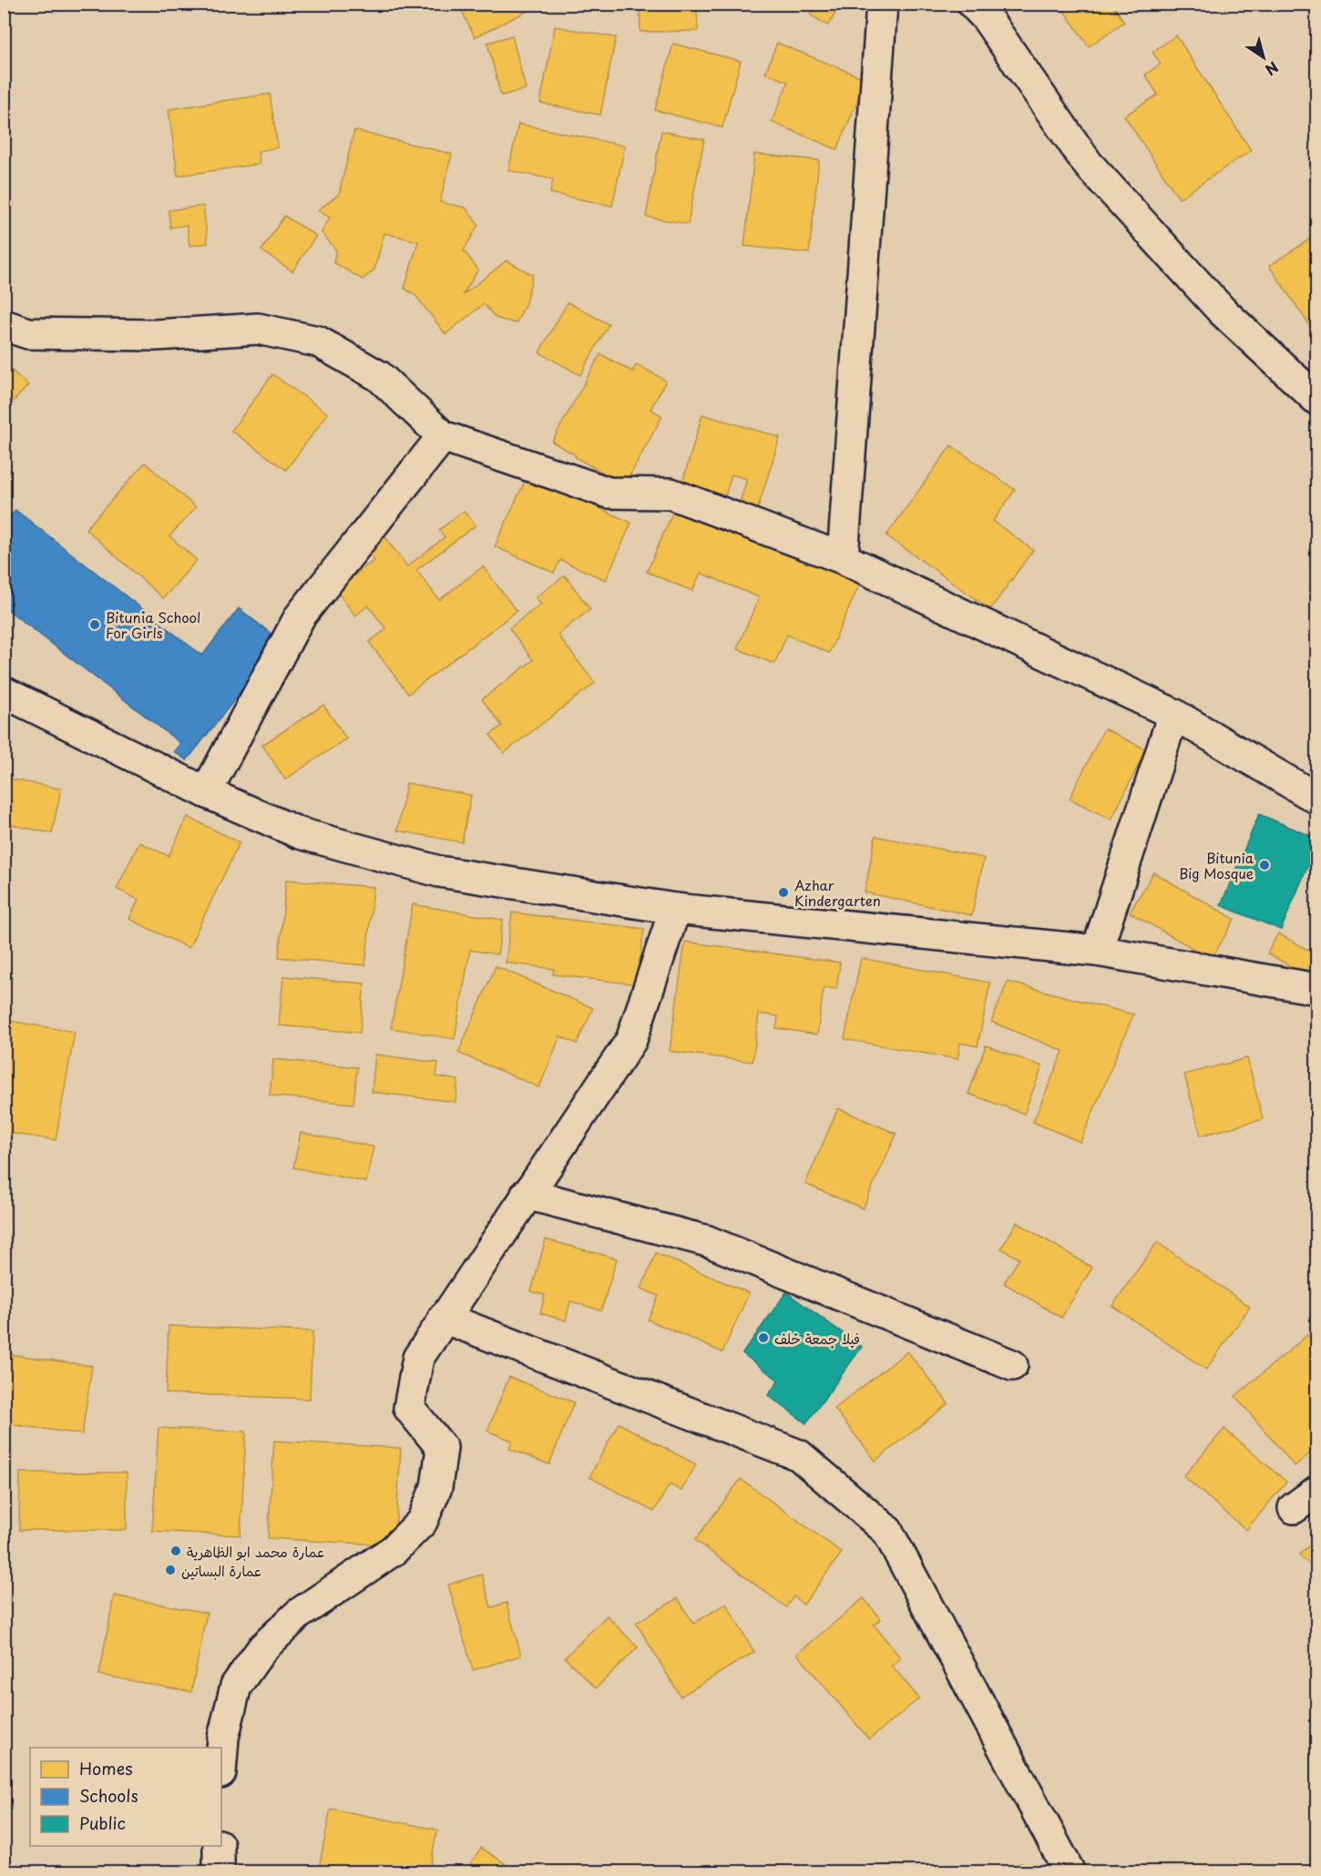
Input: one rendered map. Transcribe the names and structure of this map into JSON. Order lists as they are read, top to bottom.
{
  "places": [
    "Bitunia School For Girls",
    "Bitunia Big Mosque",
    "Azhar Kindergarten",
    "فيلا جمعة خلف",
    "عمارة محمد ابو الظاهرية",
    "عمارة البساتين"
  ],
  "legend": ["Homes", "Schools", "Public"],
  "north": "bottom right"
}
